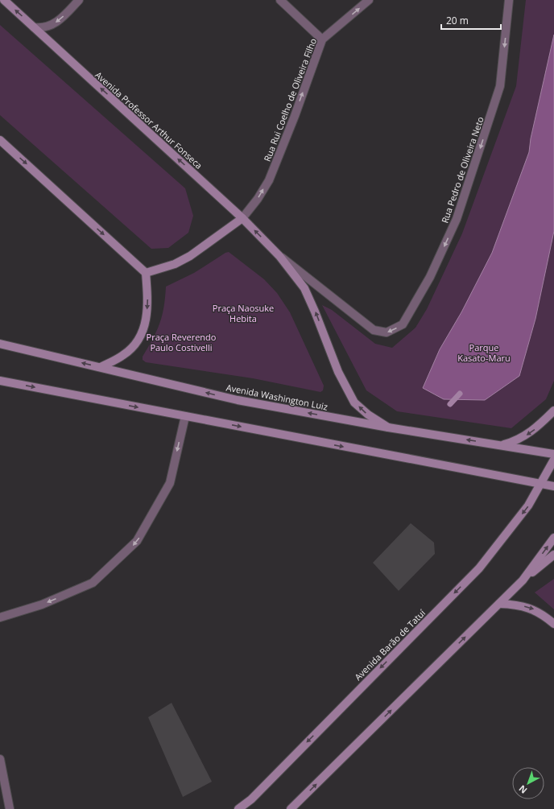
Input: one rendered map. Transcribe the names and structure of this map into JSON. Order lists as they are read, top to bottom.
{
  "streets": {
    "main road": ["Avenida Professor Arthur Fonseca", "Avenida Washington Luiz", "Avenida Barão de Tatuí"],
    "street": ["Rua Rui Coelho de Oliveira Filho", "Rua Pedro de Oliveira Neto"]
  },
  "crossings": [
    ["Rua Rui Coelho de Oliveira Filho", "Avenida Professor Arthur Fonseca"],
    ["Avenida Professor Arthur Fonseca", "Rua Pedro de Oliveira Neto"],
    ["Avenida Professor Arthur Fonseca", "Avenida Washington Luiz"]
  ],
  "one_way": ["Rua Rui Coelho de Oliveira Filho", "Avenida Professor Arthur Fonseca", "Rua Pedro de Oliveira Neto"],
  "parks": ["Praça Naosuke Hebita", "Praça Reverendo Paulo Costivelli", "Parque Kasato-Maru"],
  "scale_bar": "20 m",
  "north": "bottom left"
}
